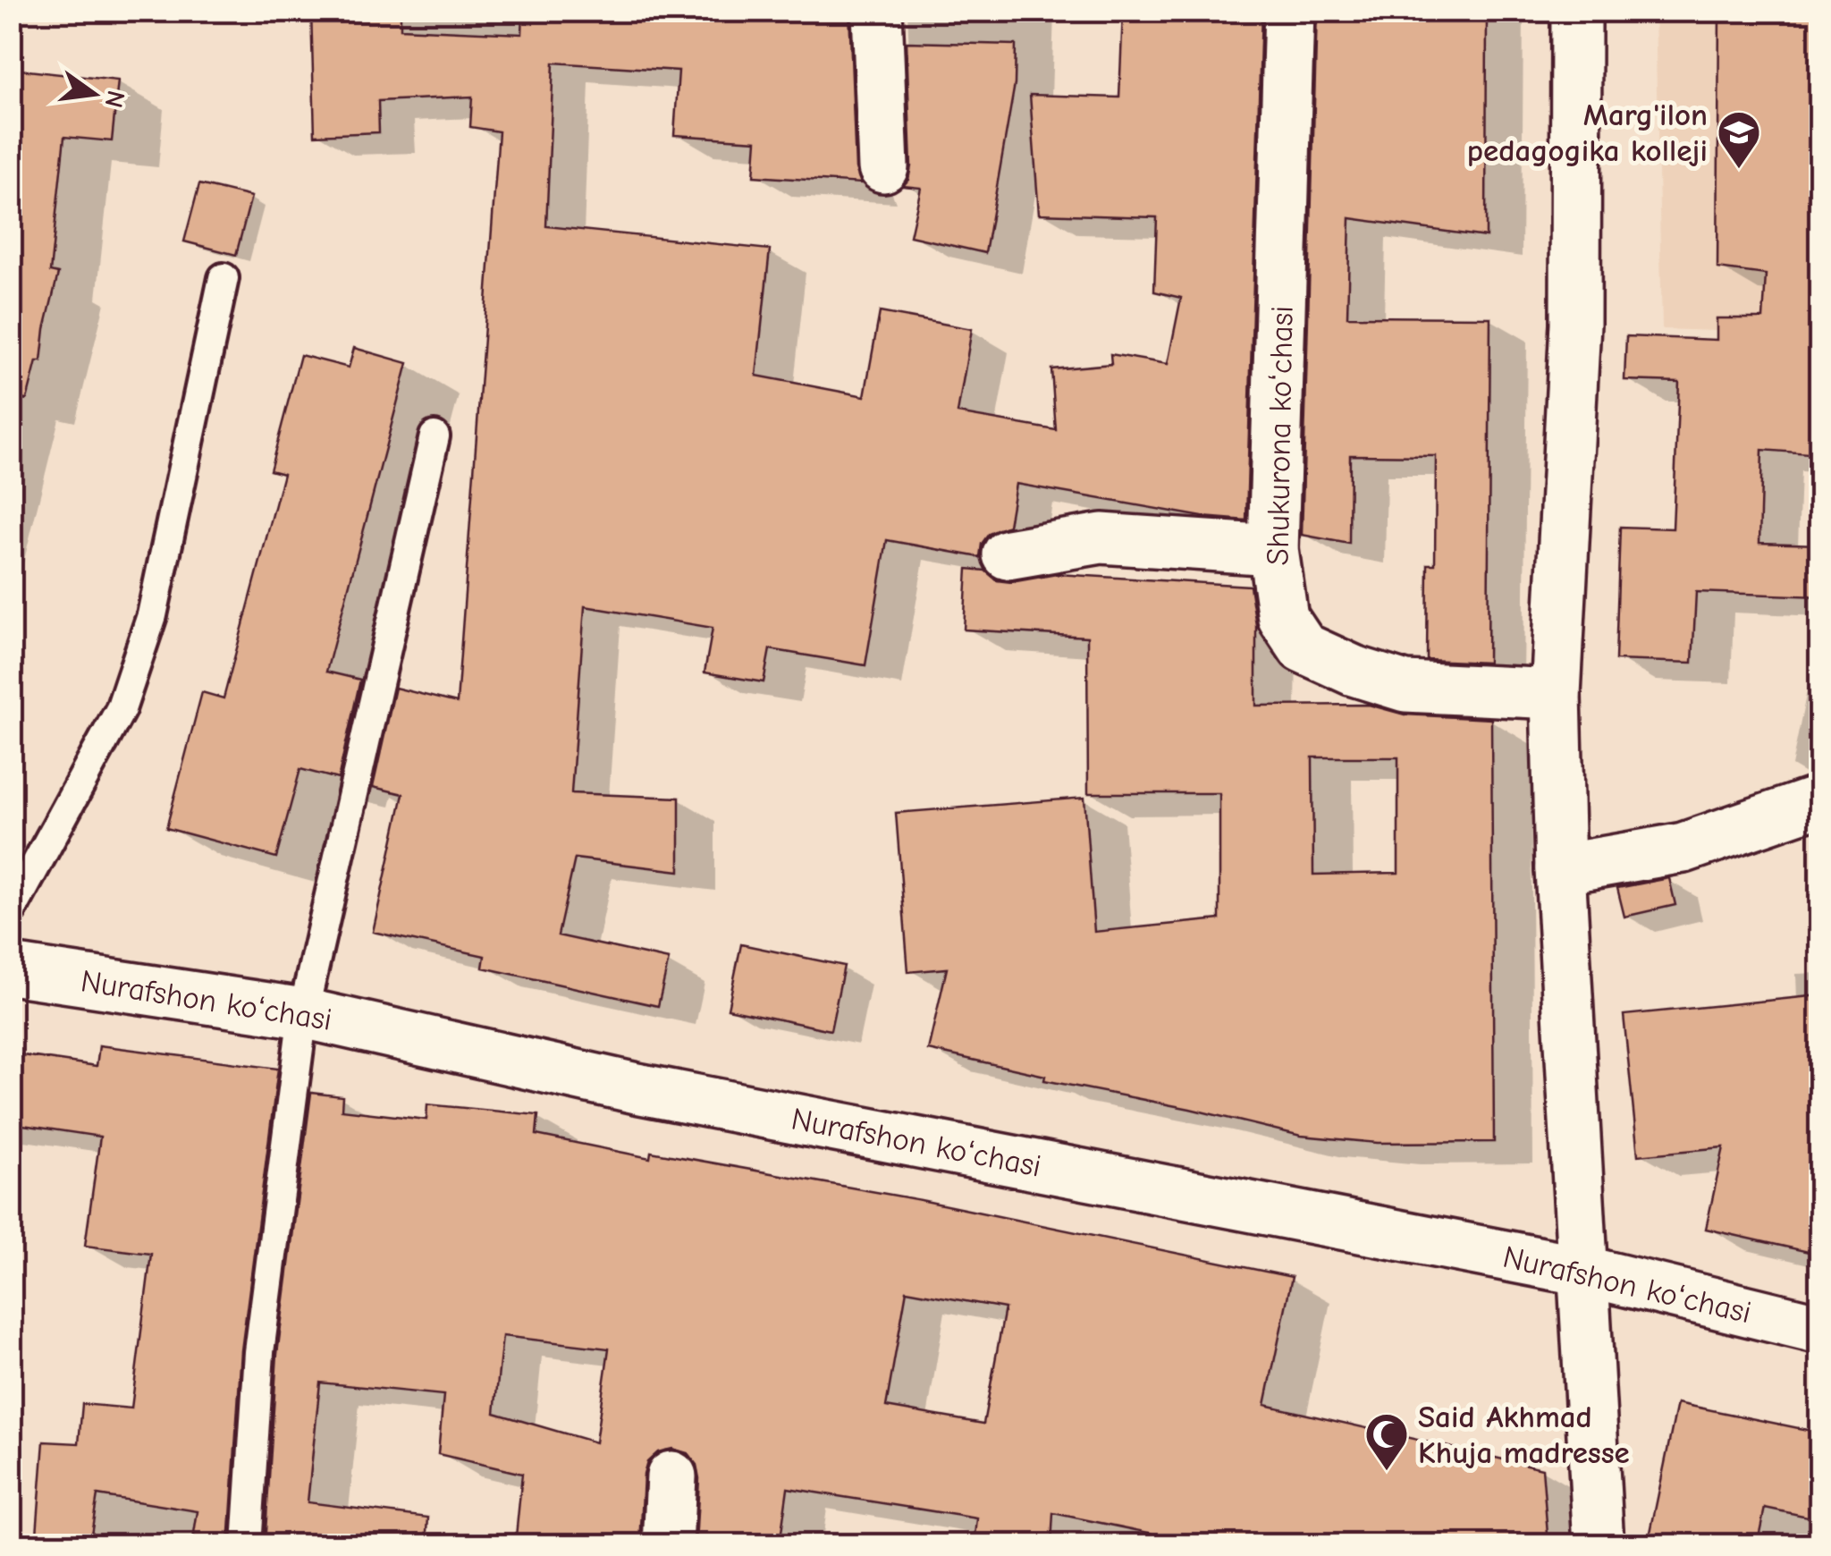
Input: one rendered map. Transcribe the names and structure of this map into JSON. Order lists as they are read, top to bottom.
{
  "streets": {
    "street": ["Shukurona koʻchasi", "Nurafshon koʻchasi"]
  },
  "places": {
    "school or university": ["Marg'ilon pedagogika kolleji"],
    "mosque": ["Said Akhmad Khuja madresse"]
  },
  "north": "right"
}
